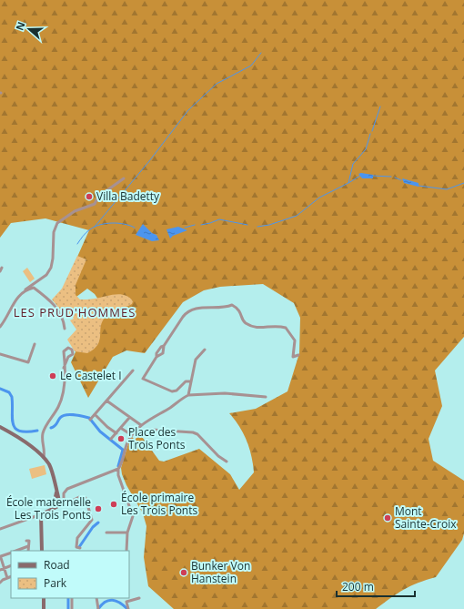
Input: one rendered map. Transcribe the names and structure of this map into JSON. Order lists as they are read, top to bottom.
{
  "districts": ["LES PRUD'HOMMES"],
  "places": [
    "Villa Badetty",
    "Le Castelet I",
    "Place des Trois Ponts",
    "École primaire Les Trois Ponts",
    "École maternelle Les Trois Ponts",
    "Mont Sainte-Croix",
    "Bunker Von Hanstein"
  ],
  "legend": ["Road", "Park"],
  "scale_bar": "200 m",
  "north": "left"
}
